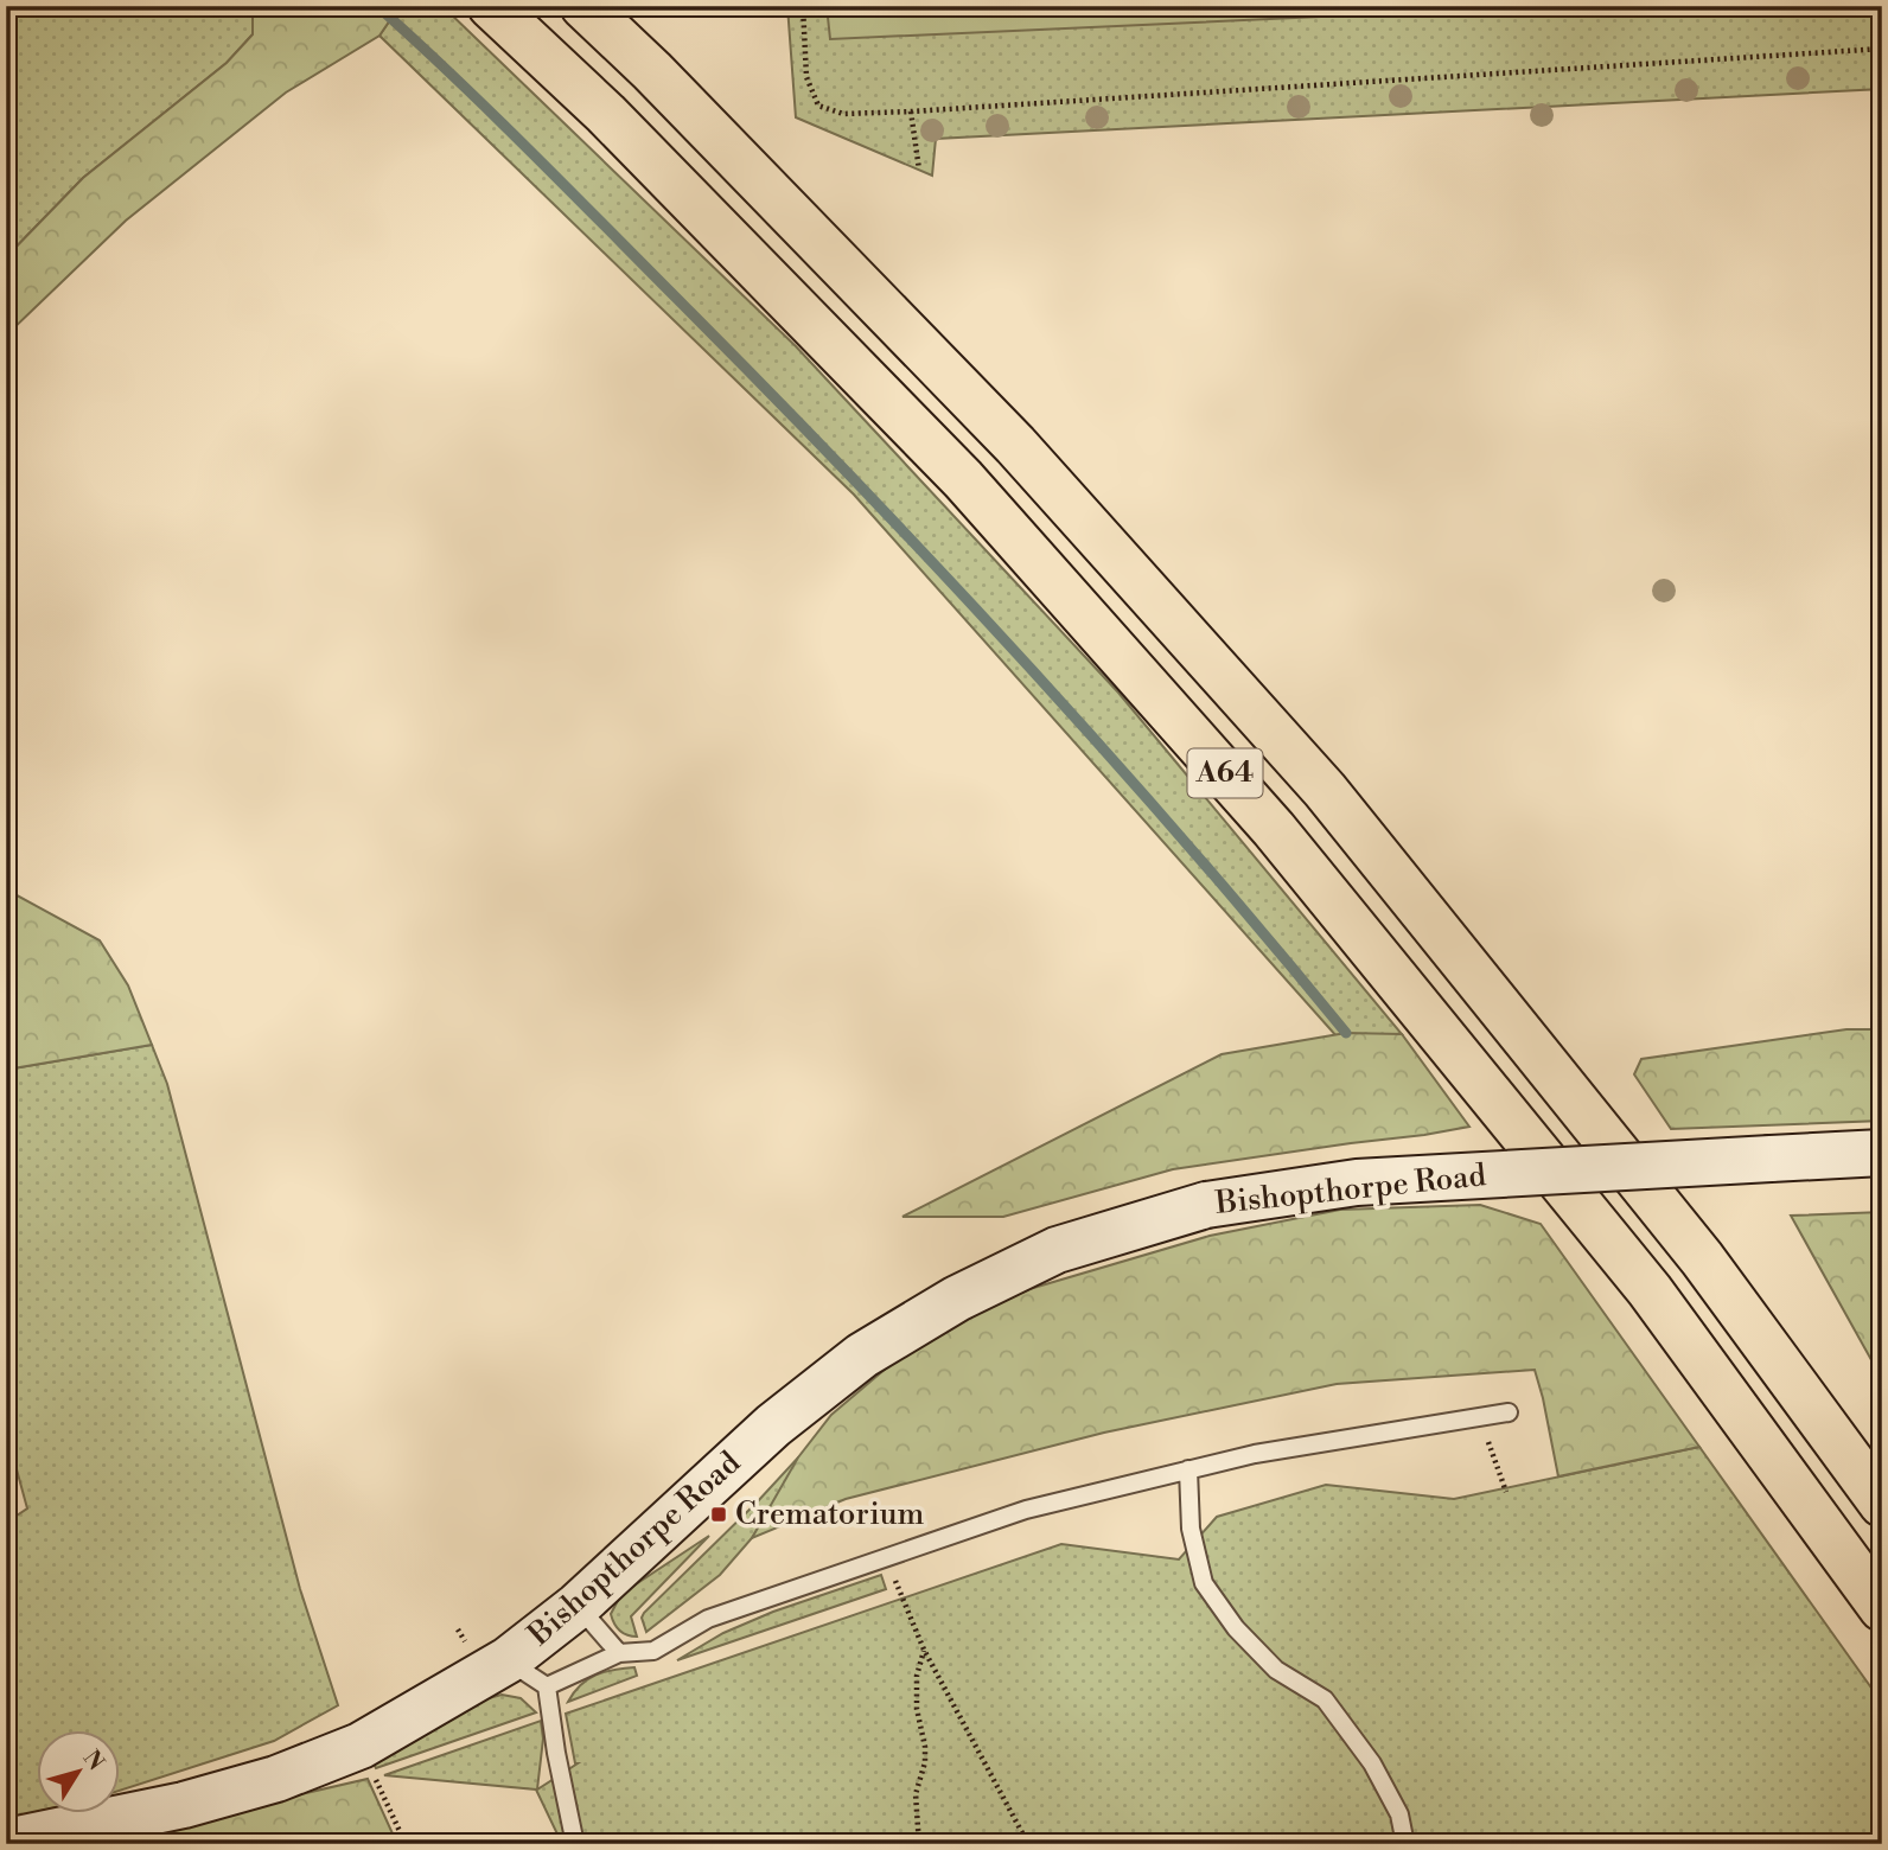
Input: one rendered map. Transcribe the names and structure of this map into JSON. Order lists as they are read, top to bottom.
{
  "streets": {
    "highway": ["A64"],
    "street": ["Bishopthorpe Road"]
  },
  "places": {
    "transit": ["Crematorium"]
  },
  "north": "top right"
}
